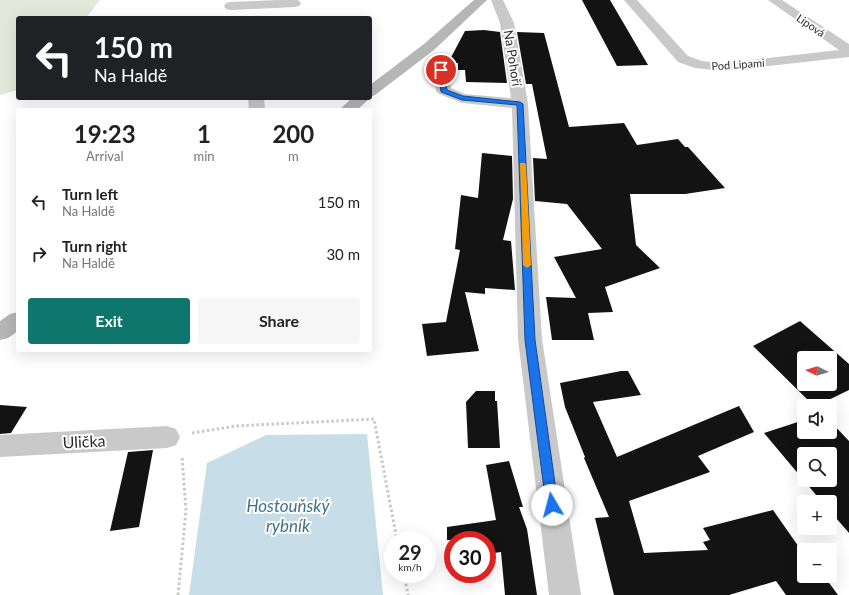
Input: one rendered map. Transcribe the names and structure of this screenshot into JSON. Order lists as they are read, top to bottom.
{
  "streets": {
    "street": [
      "Lipová",
      "Na Pohoří",
      "Pod Lipami",
      "Ulička"
    ]
  },
  "crossings": [
    ["Lipová", "Pod Lipami"]
  ],
  "water": ["Hostouňský rybník"],
  "north": "left",
  "page": {
    "turn": ["150 m", "Na Haldě"],
    "eta": [
      "19:23",
      "Arrival",
      "1",
      "min",
      "200",
      "m"
    ],
    "list": [
      {
        "name": "Turn left",
        "note": "Na Haldě",
        "value": "150 m"
      },
      {
        "name": "Turn right",
        "note": "Na Haldě",
        "value": "30 m"
      }
    ],
    "buttons": ["Exit", "Share"],
    "map_buttons": ["+", "−"],
    "speed": "29 km/h",
    "limit": "30"
  }
}
